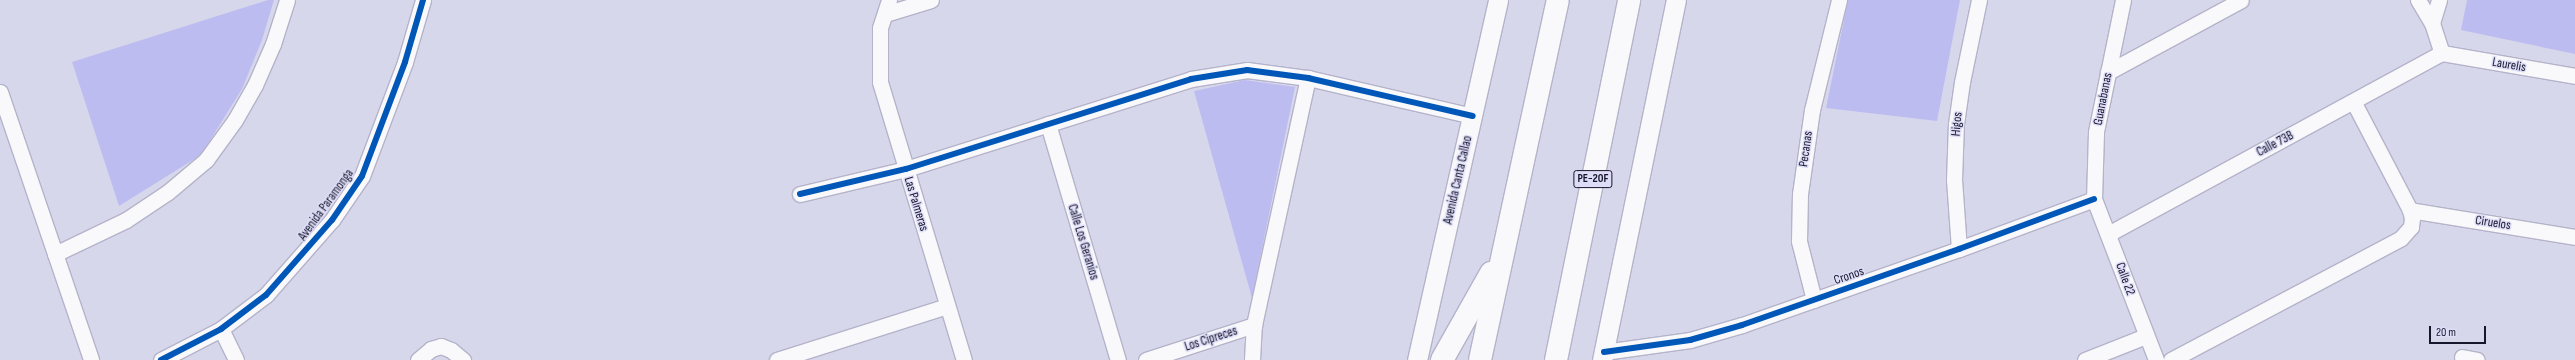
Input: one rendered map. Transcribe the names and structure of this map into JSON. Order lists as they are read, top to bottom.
{
  "streets": {
    "main road": ["PE-20F"],
    "street": [
      "Laurelis",
      "Guanabanas",
      "Higos",
      "Calle 73B",
      "Pecanas",
      "Avenida Canta Callao",
      "Las Palmeras",
      "Avenida Paramonga",
      "Ciruelos",
      "Calle Los Geranios",
      "Cronos",
      "Calle 22",
      "Los Cipreces"
    ]
  },
  "crossings": [
    ["Laurelis", "Calle 73B"],
    ["Guanabanas", "Cronos"],
    ["Guanabanas", "Calle 22"],
    ["Higos", "Cronos"],
    ["Calle 73B", "Calle 22"],
    ["Pecanas", "Cronos"],
    ["Cronos", "Calle 22"]
  ],
  "scale_bar": "20 m"
}
